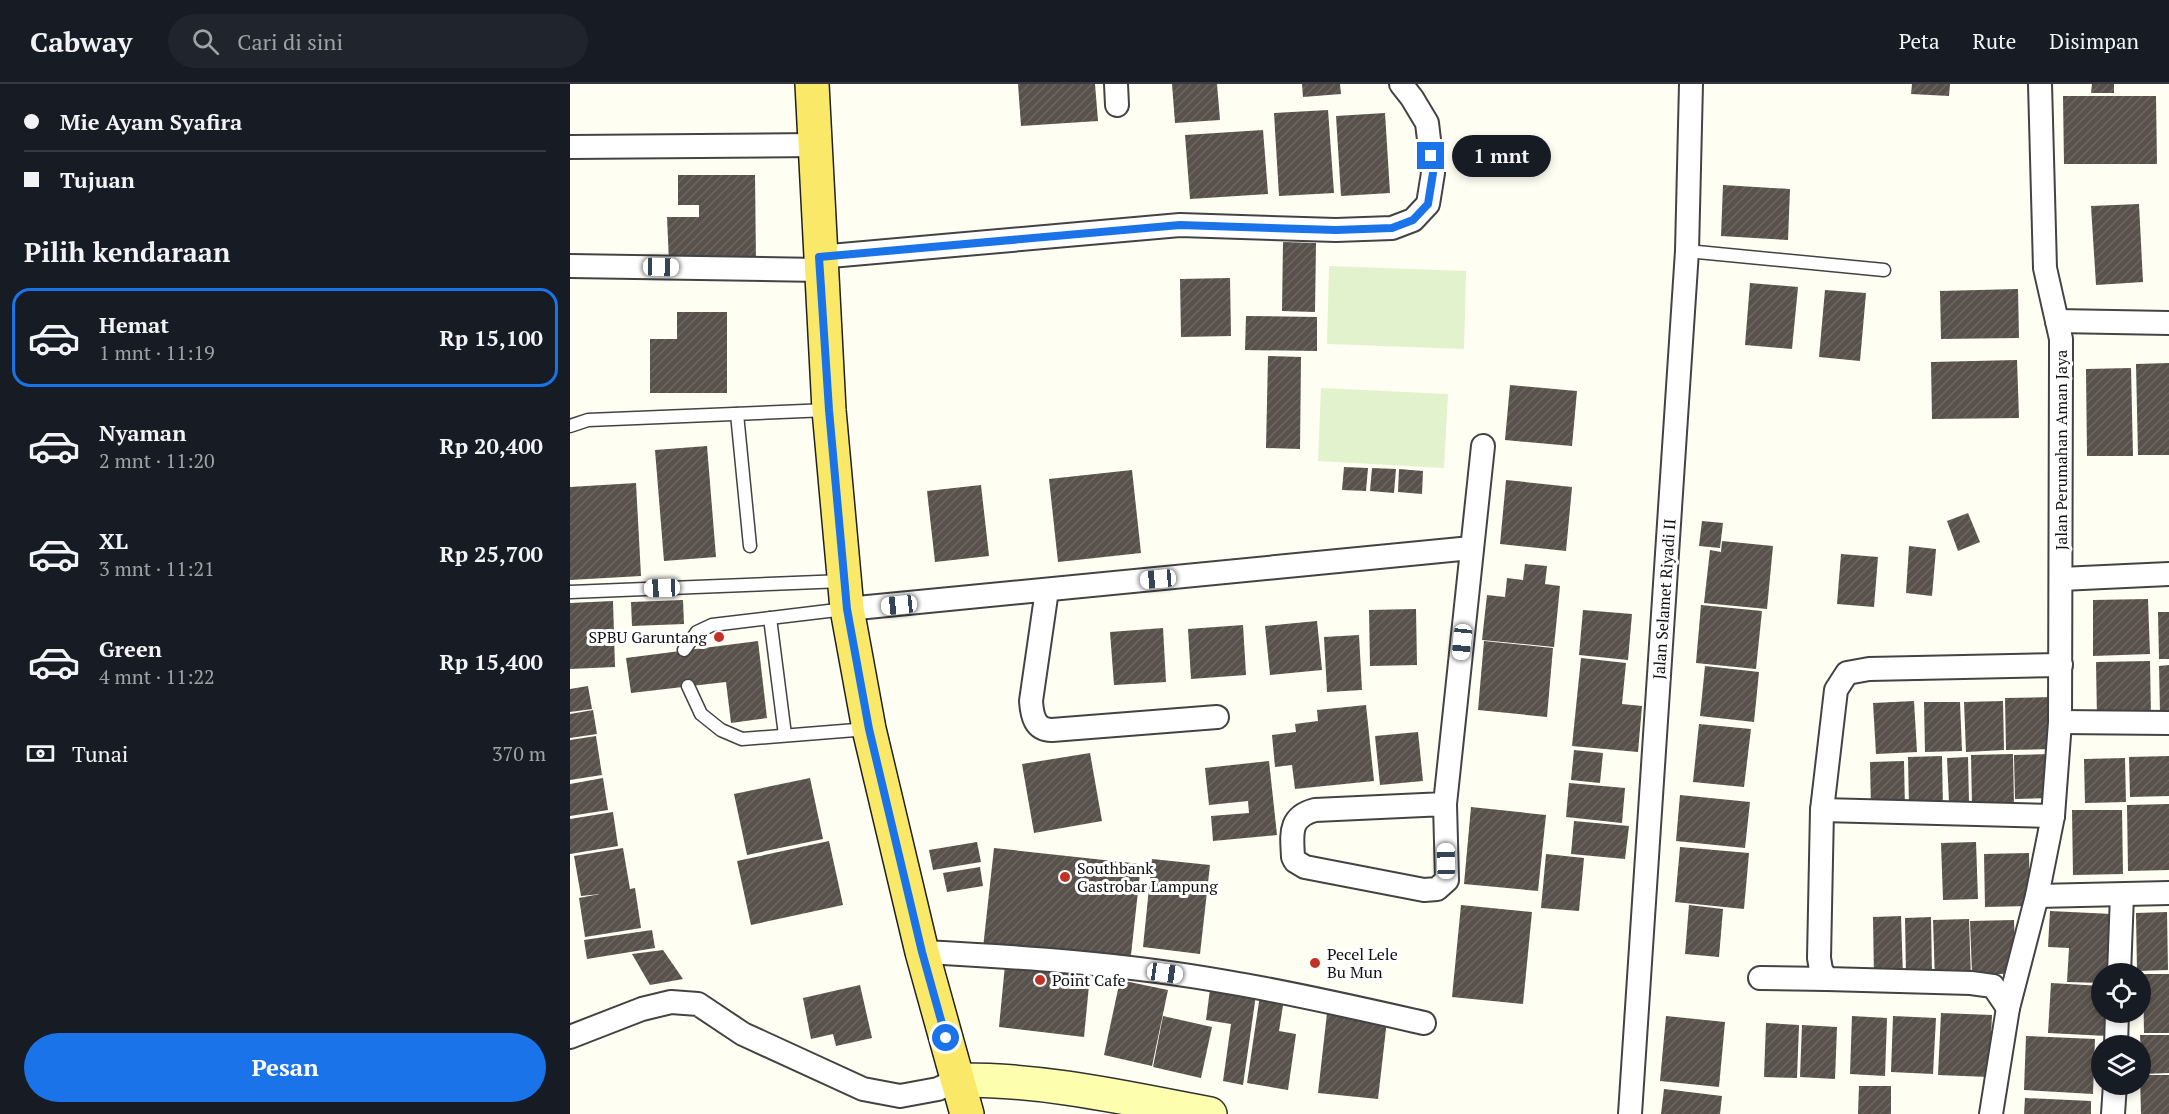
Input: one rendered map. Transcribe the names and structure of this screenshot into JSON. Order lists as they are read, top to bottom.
{
  "streets": {
    "street": ["Jalan Perumahan Aman Jaya", "Jalan Selamet Riyadi II"]
  },
  "places": [
    "SPBU Garuntang",
    "Southbank Gastrobar Lampung",
    "Pecel Lele Bu Mun",
    "Point Cafe"
  ],
  "page": {
    "header": "Cabway",
    "search": "Cari di sini",
    "nav": ["Peta", "Rute", "Disimpan"],
    "banner": ["Mie Ayam Syafira", "Tujuan"],
    "bubble": "1 mnt",
    "heading": "Pilih kendaraan",
    "list": [
      {
        "name": "Hemat",
        "note": "1 mnt · 11:19",
        "value": "Rp 15,100"
      },
      {
        "name": "Nyaman",
        "note": "2 mnt · 11:20",
        "value": "Rp 20,400"
      },
      {
        "name": "XL",
        "note": "3 mnt · 11:21",
        "value": "Rp 25,700"
      },
      {
        "name": "Green",
        "note": "4 mnt · 11:22",
        "value": "Rp 15,400"
      }
    ],
    "pay": ["Tunai", "370 m"],
    "buttons": "Pesan"
  }
}
